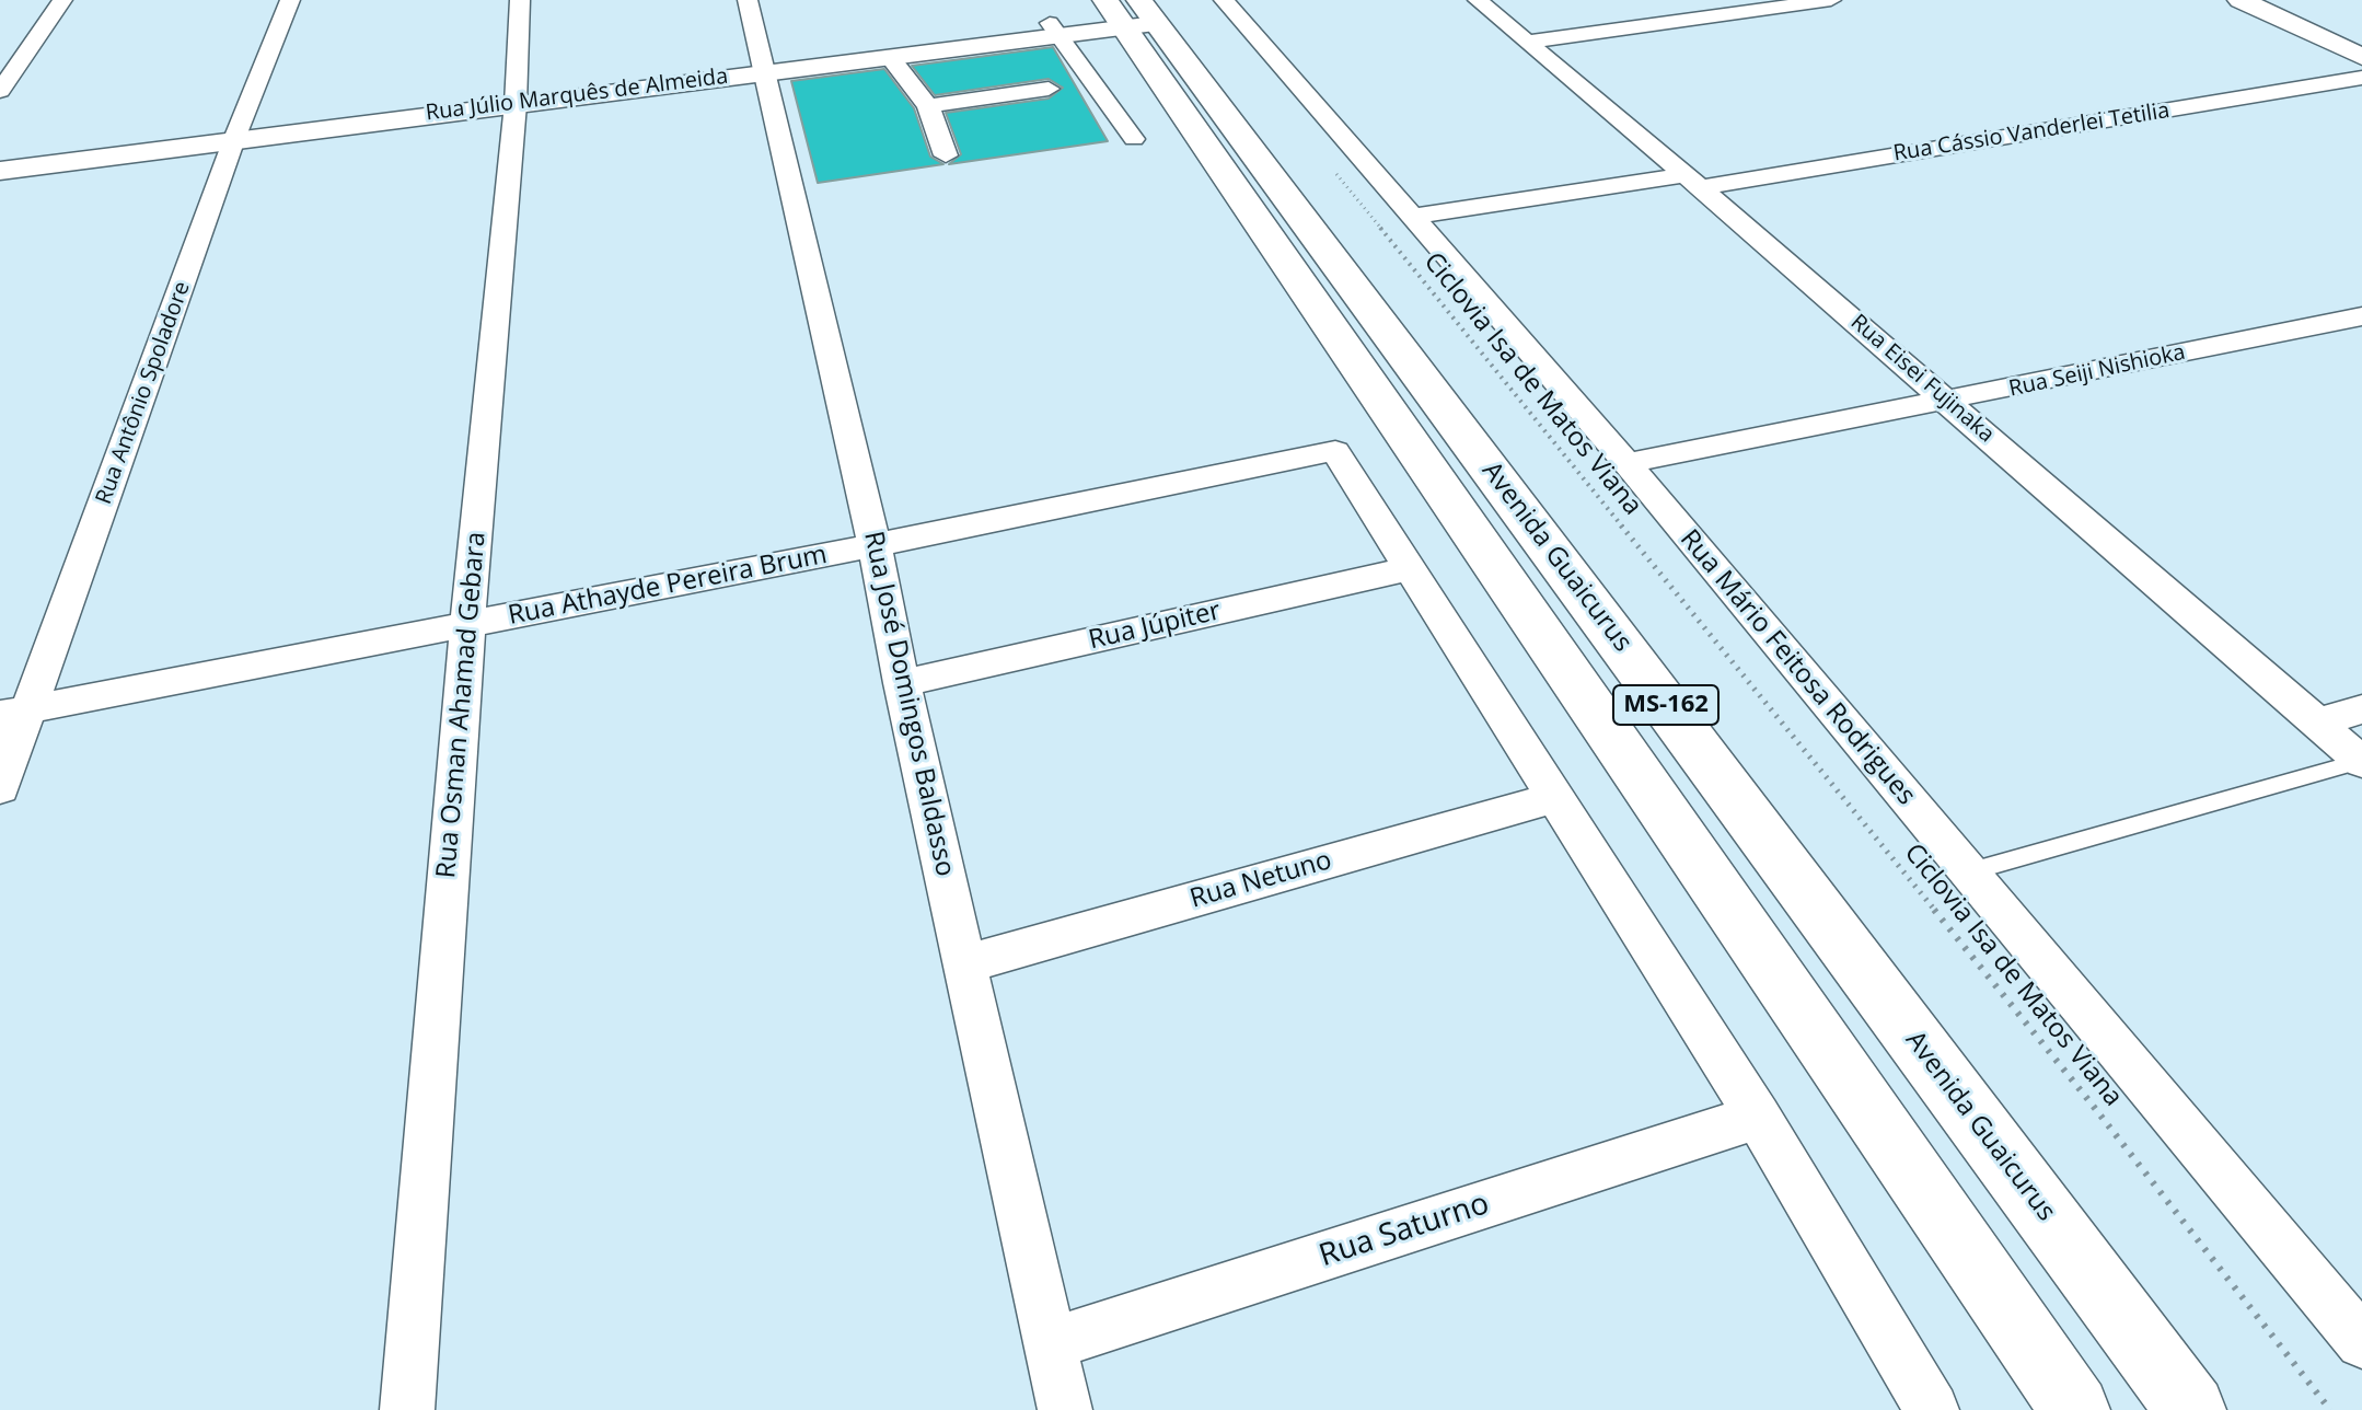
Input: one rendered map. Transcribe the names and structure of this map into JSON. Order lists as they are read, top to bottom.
{
  "streets": {
    "main road": ["Rua Júlio Marquês de Almeida", "Avenida Guaicurus", "MS-162"],
    "street": [
      "Rua Cássio Vanderlei Tetilia",
      "Rua Seiji Nishioka",
      "Rua Eisei Fujinaka",
      "Rua Antônio Spoladore",
      "Rua Athayde Pereira Brum",
      "Rua Júpiter",
      "Rua Mário Feitosa Rodrigues",
      "Rua José Domingos Baldasso",
      "Rua Osman Ahamad Gebara",
      "Rua Netuno",
      "Rua Saturno"
    ],
    "path": ["Ciclovia Isa de Matos Viana"]
  },
  "crossings": [
    ["Rua Júlio Marquês de Almeida", "Rua Antônio Spoladore"],
    ["Rua Júlio Marquês de Almeida", "Avenida Guaicurus"],
    ["Rua Júlio Marquês de Almeida", "Rua José Domingos Baldasso"],
    ["Rua Júlio Marquês de Almeida", "Rua Osman Ahamad Gebara"],
    ["Rua Cássio Vanderlei Tetilia", "Rua Eisei Fujinaka"],
    ["Rua Cássio Vanderlei Tetilia", "Rua Mário Feitosa Rodrigues"],
    ["Rua Seiji Nishioka", "Rua Eisei Fujinaka"],
    ["Rua Seiji Nishioka", "Rua Mário Feitosa Rodrigues"],
    ["Rua Antônio Spoladore", "Rua Athayde Pereira Brum"],
    ["Rua Athayde Pereira Brum", "Rua Júpiter"],
    ["Rua Athayde Pereira Brum", "Rua José Domingos Baldasso"],
    ["Rua Athayde Pereira Brum", "Rua Osman Ahamad Gebara"],
    ["Rua Júpiter", "Rua José Domingos Baldasso"],
    ["Rua José Domingos Baldasso", "Rua Netuno"],
    ["Rua José Domingos Baldasso", "Rua Saturno"]
  ]
}
